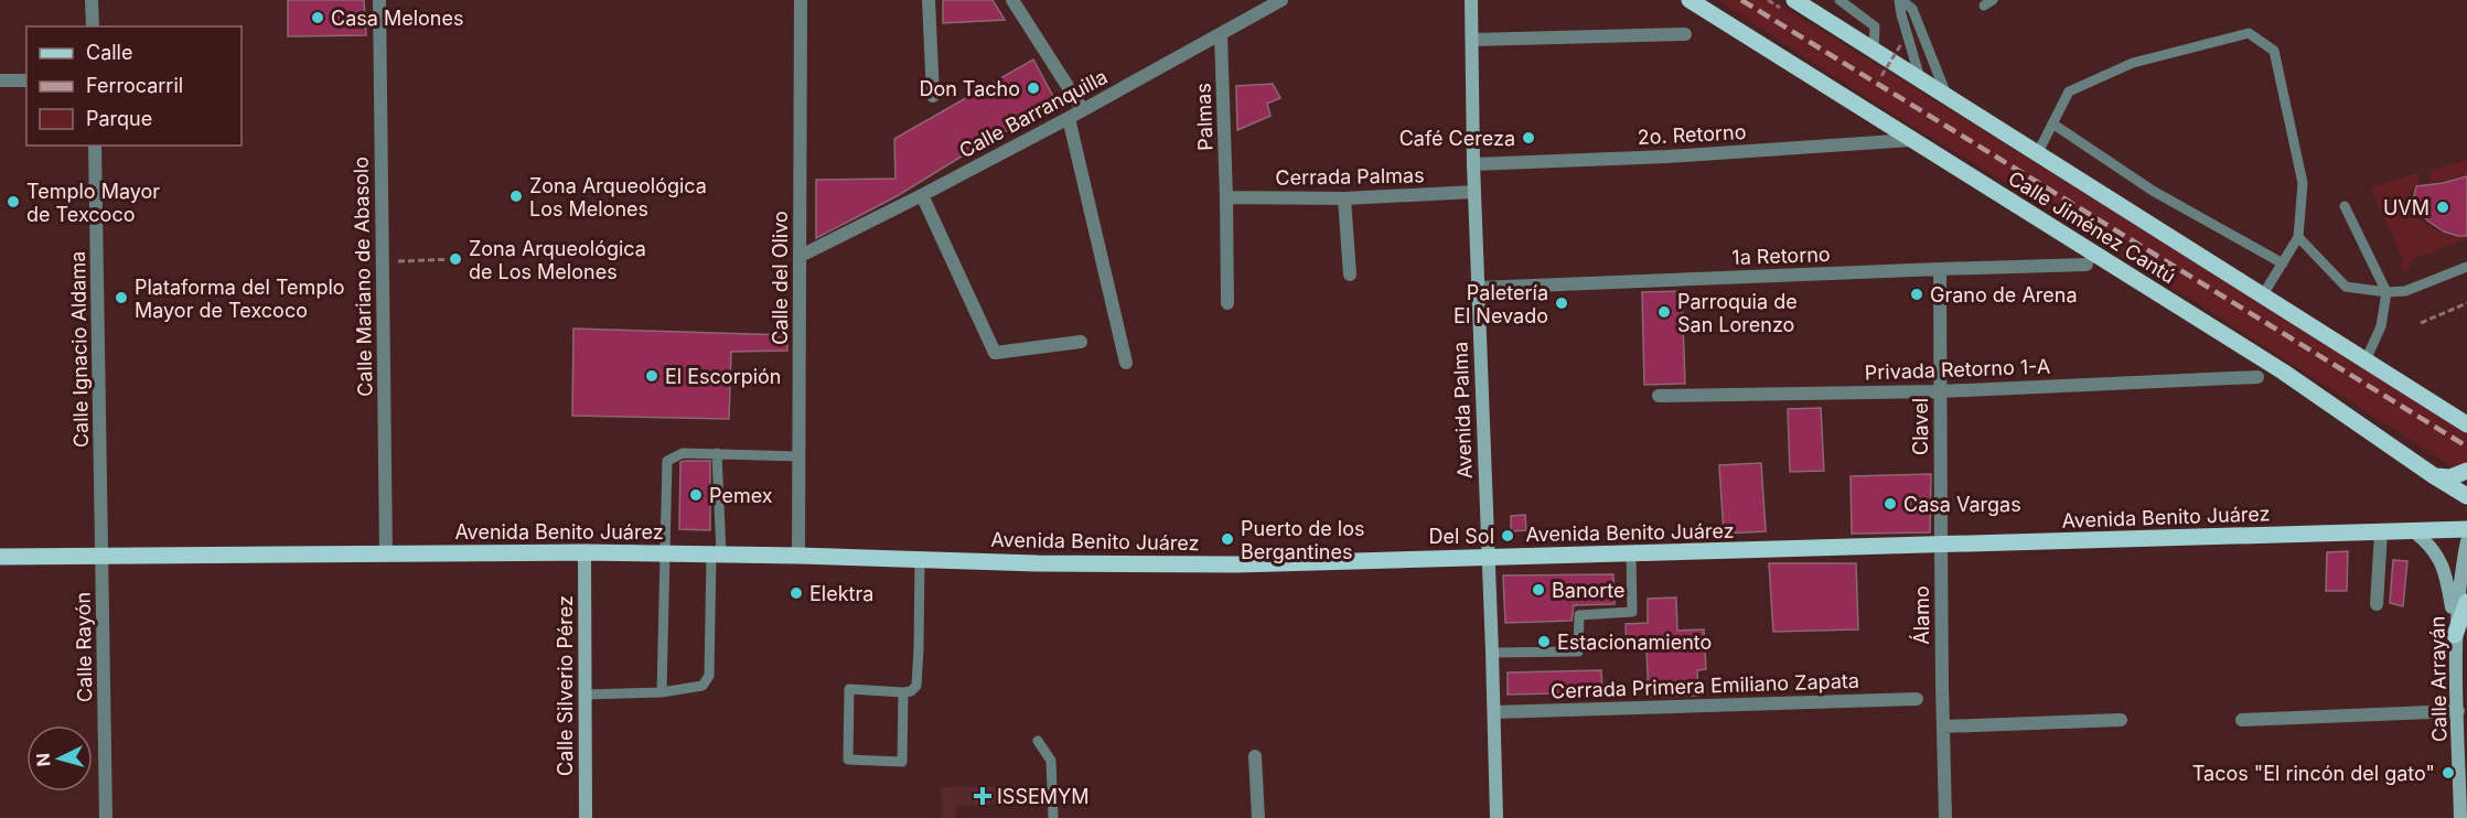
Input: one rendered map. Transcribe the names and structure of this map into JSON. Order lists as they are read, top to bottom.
{
  "streets": {
    "main road": [
      "Calle Jiménez Cantú",
      "Avenida Palma",
      "Avenida Benito Juárez",
      "Calle Arrayán",
      "Calle Silverio Pérez"
    ],
    "street": [
      "Calle Barranquilla",
      "Palmas",
      "2o. Retorno",
      "Cerrada Palmas",
      "1a Retorno",
      "Calle Mariano de Abasolo",
      "Calle del Olivo",
      "Calle Ignacio Aldama",
      "Privada Retorno 1-A",
      "Clavel",
      "Álamo",
      "Calle Rayón",
      "Cerrada Primera Emiliano Zapata"
    ]
  },
  "crossings": [
    ["Calle Barranquilla", "Palmas"],
    ["Calle Barranquilla", "Calle del Olivo"],
    ["Palmas", "Cerrada Palmas"],
    ["2o. Retorno", "Calle Jiménez Cantú"],
    ["2o. Retorno", "Avenida Palma"],
    ["Cerrada Palmas", "Avenida Palma"],
    ["1a Retorno", "Avenida Palma"],
    ["1a Retorno", "Clavel"],
    ["Calle Mariano de Abasolo", "Avenida Benito Juárez"],
    ["Calle del Olivo", "Avenida Benito Juárez"],
    ["Calle Ignacio Aldama", "Avenida Benito Juárez"],
    ["Calle Ignacio Aldama", "Calle Rayón"],
    ["Privada Retorno 1-A", "Clavel"],
    ["Avenida Palma", "Avenida Benito Juárez"],
    ["Avenida Palma", "Cerrada Primera Emiliano Zapata"],
    ["Clavel", "Avenida Benito Juárez"],
    ["Clavel", "Álamo"],
    ["Avenida Benito Juárez", "Álamo"],
    ["Avenida Benito Juárez", "Calle Rayón"],
    ["Avenida Benito Juárez", "Calle Silverio Pérez"]
  ],
  "places": {
    "other": [
      "Casa Melones",
      "Don Tacho",
      "Café Cereza",
      "Zona Arqueológica Los Melones",
      "Templo Mayor de Texcoco",
      "UVM",
      "Zona Arqueológica de Los Melones",
      "Grano de Arena",
      "Plataforma del Templo Mayor de Texcoco",
      "Paletería El Nevado",
      "Parroquia de San Lorenzo",
      "El Escorpión",
      "Pemex",
      "Casa Vargas",
      "Del Sol",
      "Puerto de los Bergantines",
      "Banorte",
      "Elektra",
      "Estacionamiento",
      "Tacos \"El rincón del gato\""
    ],
    "health": ["ISSEMYM"]
  },
  "legend": ["Calle", "Ferrocarril", "Parque"],
  "north": "left"
}
